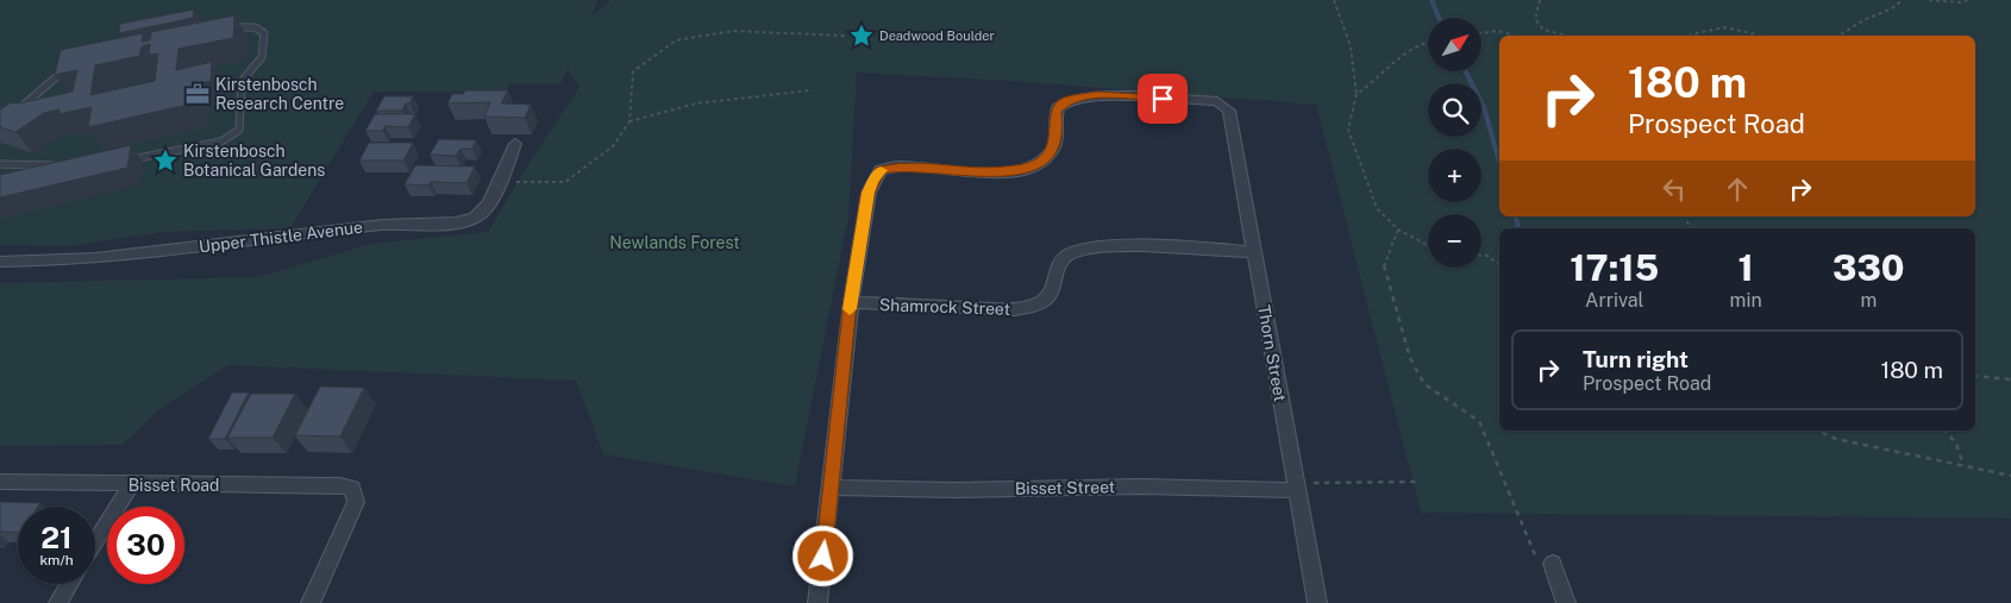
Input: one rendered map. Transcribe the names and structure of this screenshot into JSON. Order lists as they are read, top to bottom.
{
  "streets": {
    "street": [
      "Upper Thistle Avenue",
      "Shamrock Street",
      "Thorn Street",
      "Bisset Road",
      "Bisset Street"
    ]
  },
  "crossings": [
    ["Shamrock Street", "Thorn Street"],
    ["Thorn Street", "Bisset Street"]
  ],
  "parks": ["Newlands Forest"],
  "places": {
    "place": ["Deadwood Boulder", "Kirstenbosch Botanical Gardens"],
    "office": ["Kirstenbosch Research Centre"]
  },
  "north": "top right",
  "page": {
    "map_buttons": ["+", "−"],
    "turn": ["180 m", "Prospect Road"],
    "eta": [
      "17:15",
      "Arrival",
      "1",
      "min",
      "330",
      "m"
    ],
    "list": [
      {
        "name": "Turn right",
        "note": "Prospect Road",
        "value": "180 m"
      }
    ],
    "speed": "21 km/h",
    "limit": "30"
  }
}
